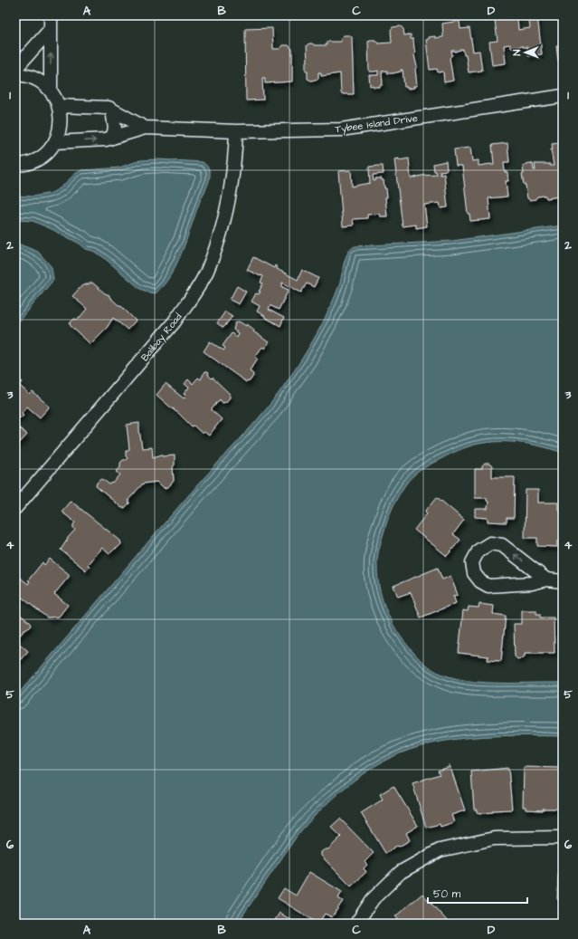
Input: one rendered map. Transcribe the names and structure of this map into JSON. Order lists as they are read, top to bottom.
{
  "streets": {
    "street": ["Tybee Island Drive", "Balibay Road"]
  },
  "crossings": [
    ["Tybee Island Drive", "Balibay Road"]
  ],
  "scale_bar": "50 m",
  "north": "left",
  "grid": {
    "columns": [
      "A",
      "B",
      "C",
      "D"
    ],
    "rows": [
      "1",
      "2",
      "3",
      "4",
      "5",
      "6"
    ]
  }
}
